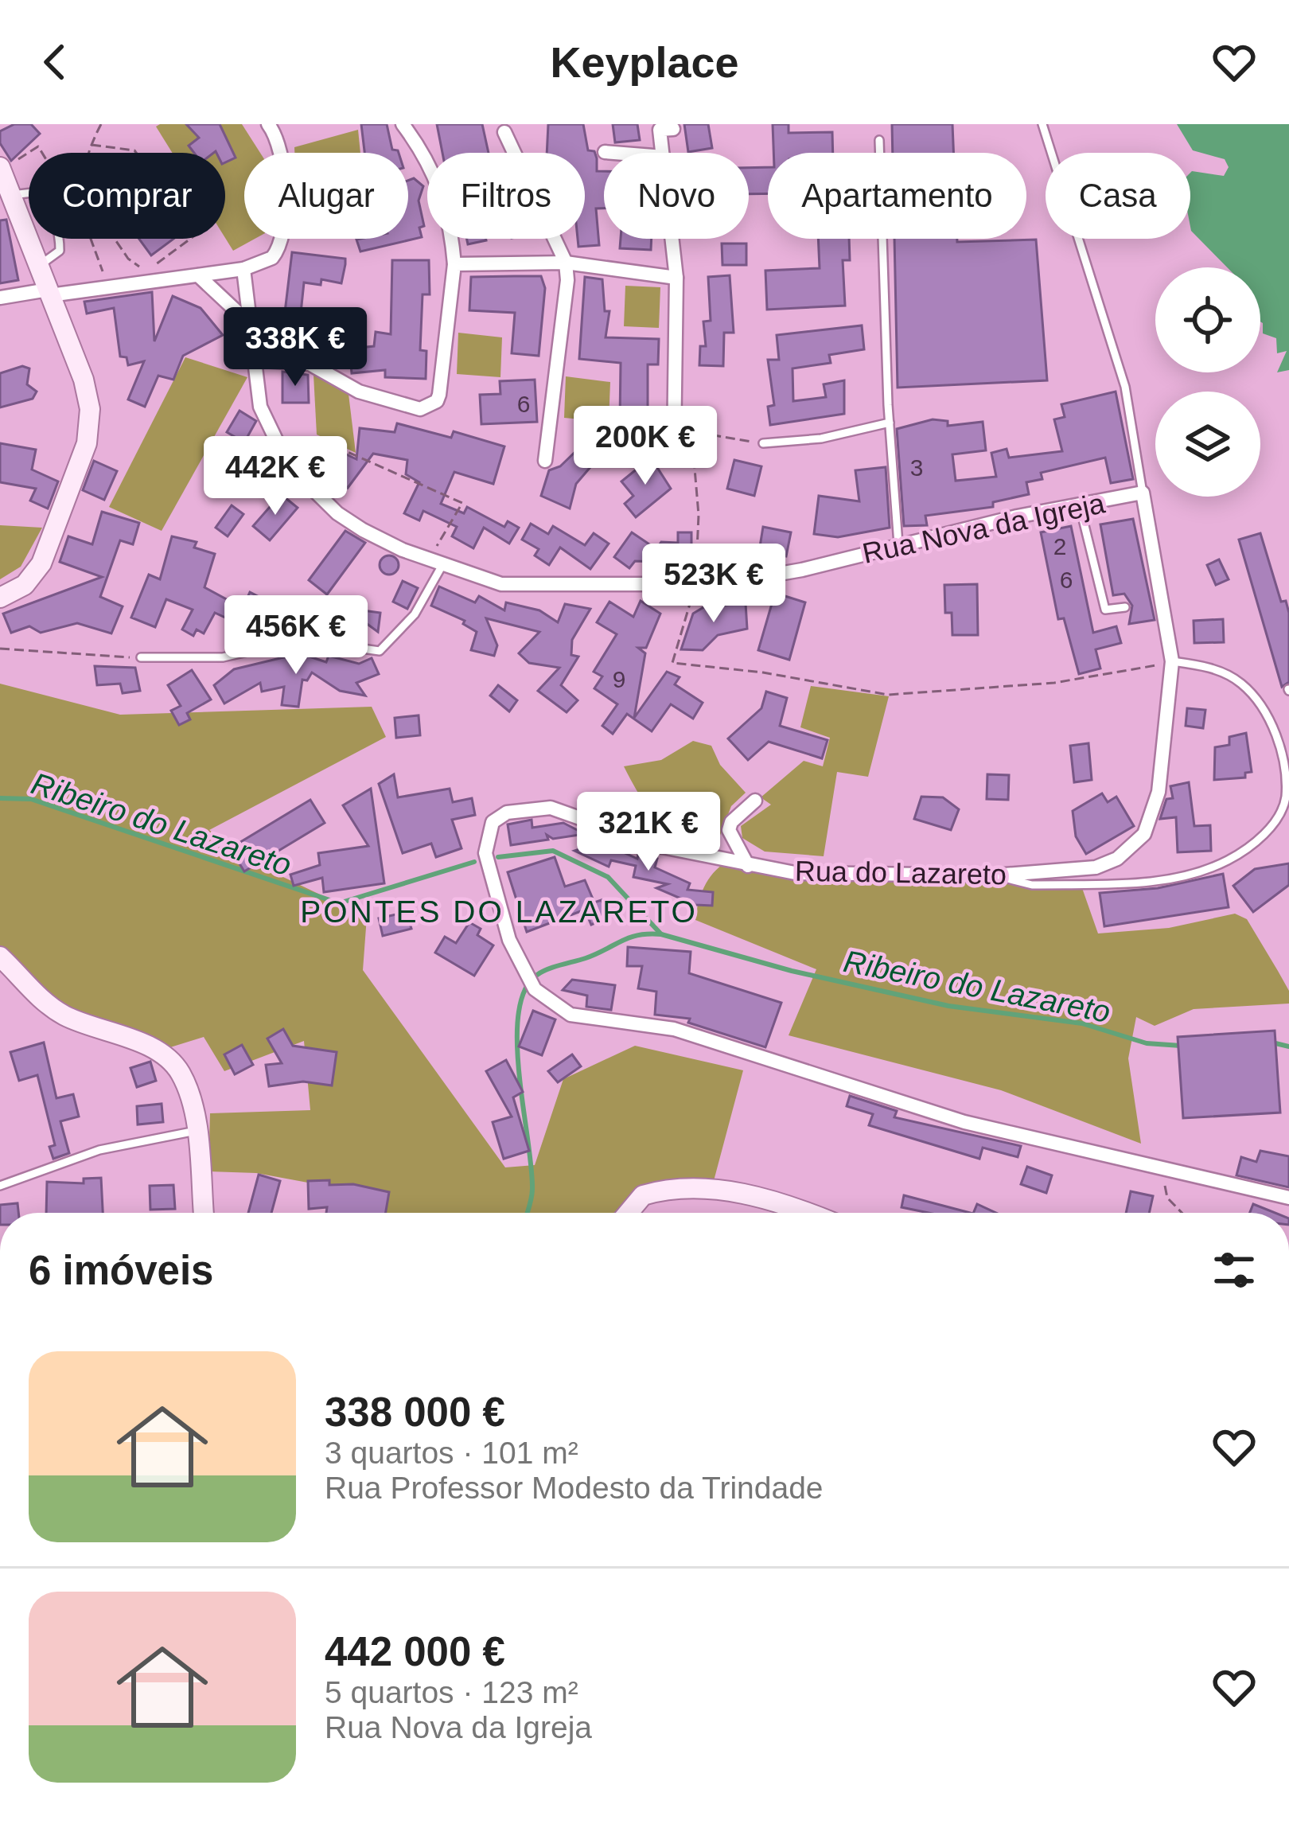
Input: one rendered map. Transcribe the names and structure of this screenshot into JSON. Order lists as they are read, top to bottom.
{
  "streets": {
    "street": ["Rua Nova da Igreja", "Rua do Lazareto"]
  },
  "crossings": [
    ["Rua Nova da Igreja", "Rua do Lazareto"]
  ],
  "districts": ["PONTES DO LAZARETO"],
  "water": ["Ribeiro do Lazareto"],
  "house_numbers": [
    "6",
    "3",
    "2",
    "6",
    "9"
  ],
  "page": {
    "header": "Keyplace",
    "chip": [
      "Comprar",
      "Alugar",
      "Filtros",
      "Novo",
      "Apartamento",
      "Casa"
    ],
    "price": [
      "338K €",
      "200K €",
      "442K €",
      "523K €",
      "456K €",
      "321K €"
    ],
    "heading": "6 imóveis",
    "list": [
      {
        "name": "338 000 €",
        "note": "3 quartos · 101 m² · Rua Professor Modesto da Trindade"
      },
      {
        "name": "442 000 €",
        "note": "5 quartos · 123 m² · Rua Nova da Igreja"
      }
    ]
  }
}
